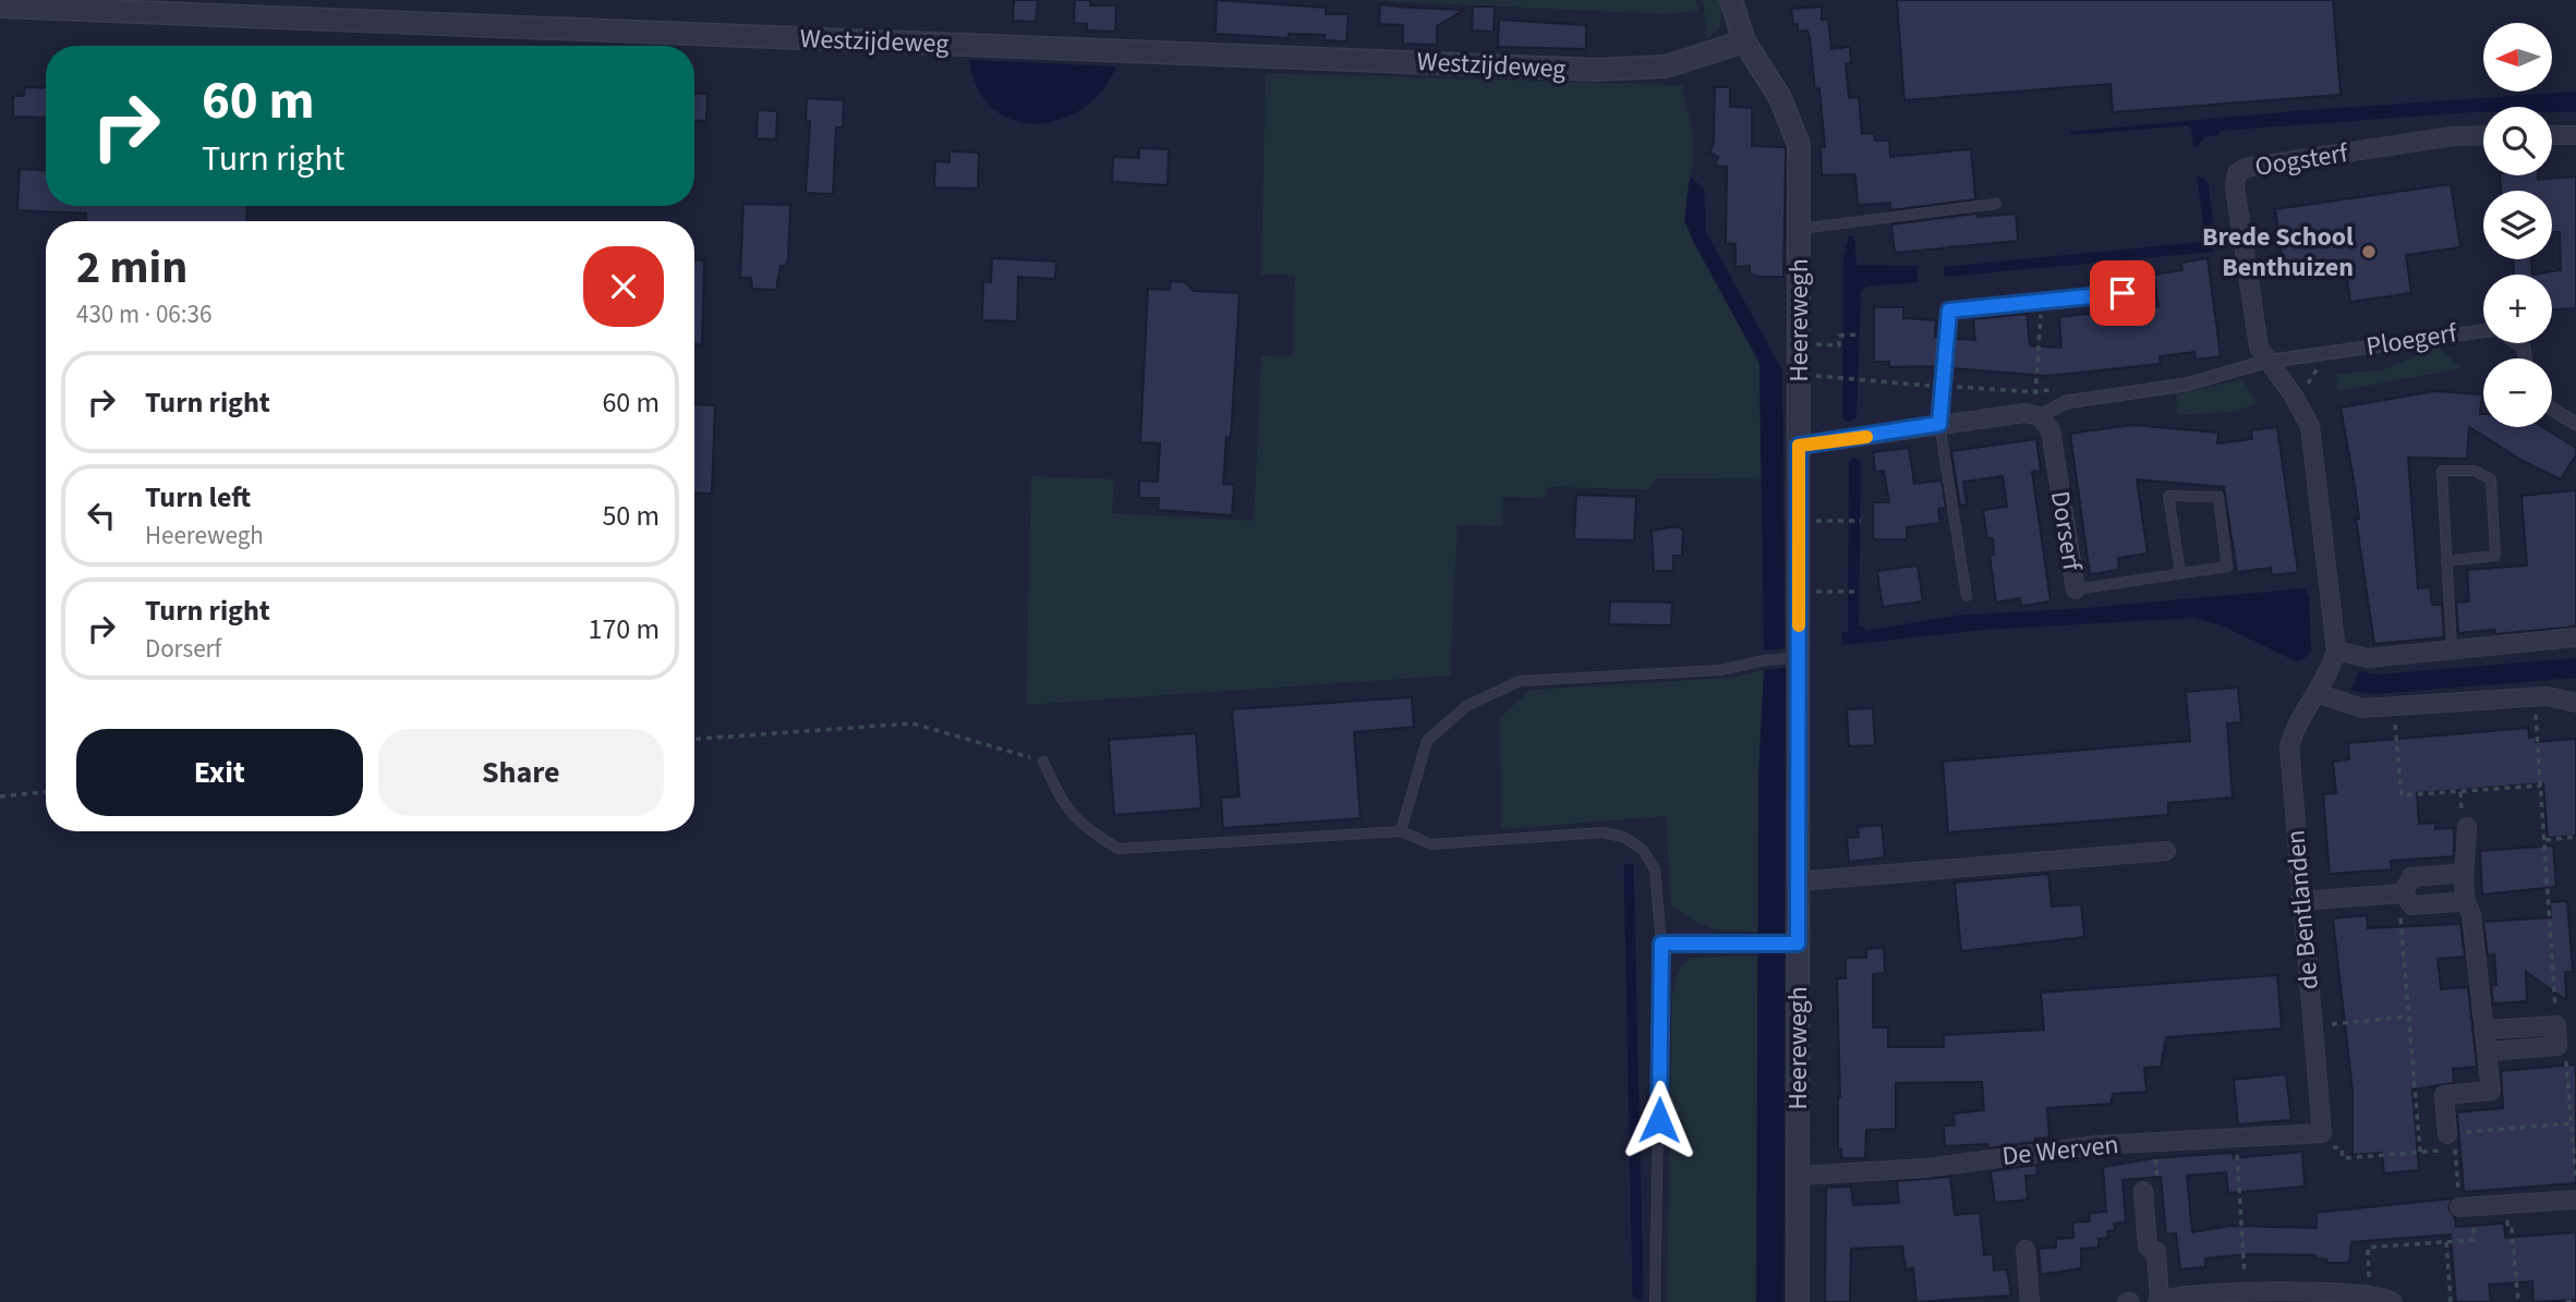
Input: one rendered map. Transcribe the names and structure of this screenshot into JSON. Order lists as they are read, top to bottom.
{
  "streets": {
    "street": [
      "Westzijdeweg",
      "Oogsterf",
      "Heerewegh",
      "Ploegerf",
      "Dorserf",
      "de Bentlanden",
      "De Werven"
    ]
  },
  "crossings": [
    ["Westzijdeweg", "Heerewegh"],
    ["Oogsterf", "Ploegerf"],
    ["Oogsterf", "de Bentlanden"],
    ["Heerewegh", "De Werven"],
    ["de Bentlanden", "De Werven"]
  ],
  "places": ["Brede School Benthuizen"],
  "north": "left",
  "page": {
    "map_buttons": ["+", "−"],
    "turn": ["60 m", "Turn right"],
    "heading": ["2 min", "430 m · 06:36"],
    "list": [
      {
        "name": "Turn right",
        "value": "60 m"
      },
      {
        "name": "Turn left",
        "note": "Heerewegh",
        "value": "50 m"
      },
      {
        "name": "Turn right",
        "note": "Dorserf",
        "value": "170 m"
      }
    ],
    "buttons": ["Exit", "Share"]
  }
}
